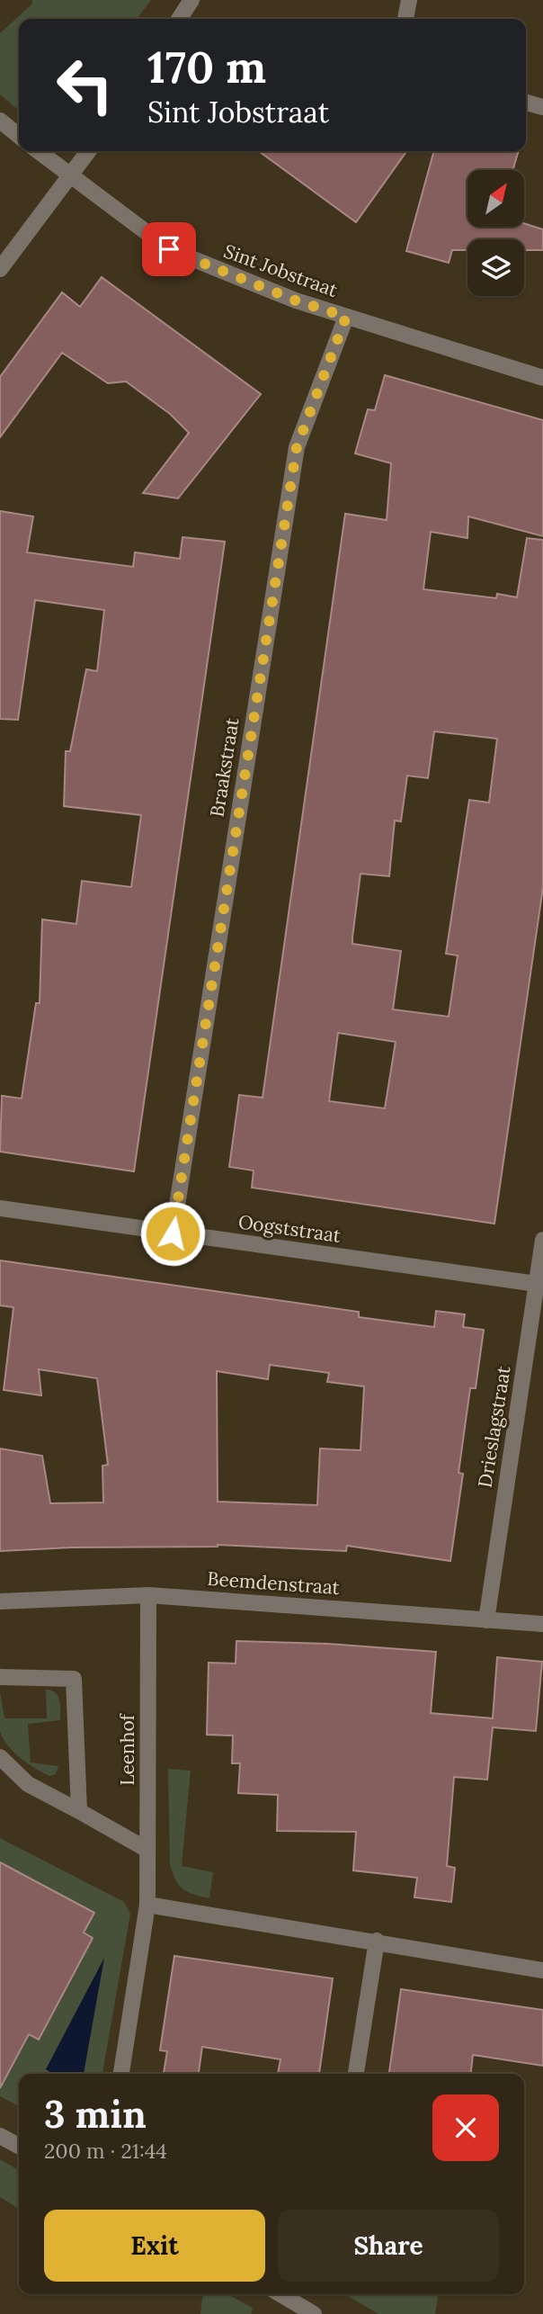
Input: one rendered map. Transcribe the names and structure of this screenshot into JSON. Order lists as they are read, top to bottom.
{
  "streets": {
    "street": [
      "Sint Jobstraat",
      "Braakstraat",
      "Oogststraat",
      "Drieslagstraat",
      "Beemdenstraat",
      "Leenhof"
    ]
  },
  "crossings": [
    ["Sint Jobstraat", "Braakstraat"],
    ["Braakstraat", "Oogststraat"],
    ["Oogststraat", "Drieslagstraat"],
    ["Drieslagstraat", "Beemdenstraat"],
    ["Beemdenstraat", "Leenhof"]
  ],
  "north": "top right",
  "page": {
    "turn": ["170 m", "Sint Jobstraat"],
    "heading": ["3 min", "200 m · 21:44"],
    "buttons": ["Exit", "Share"]
  }
}
